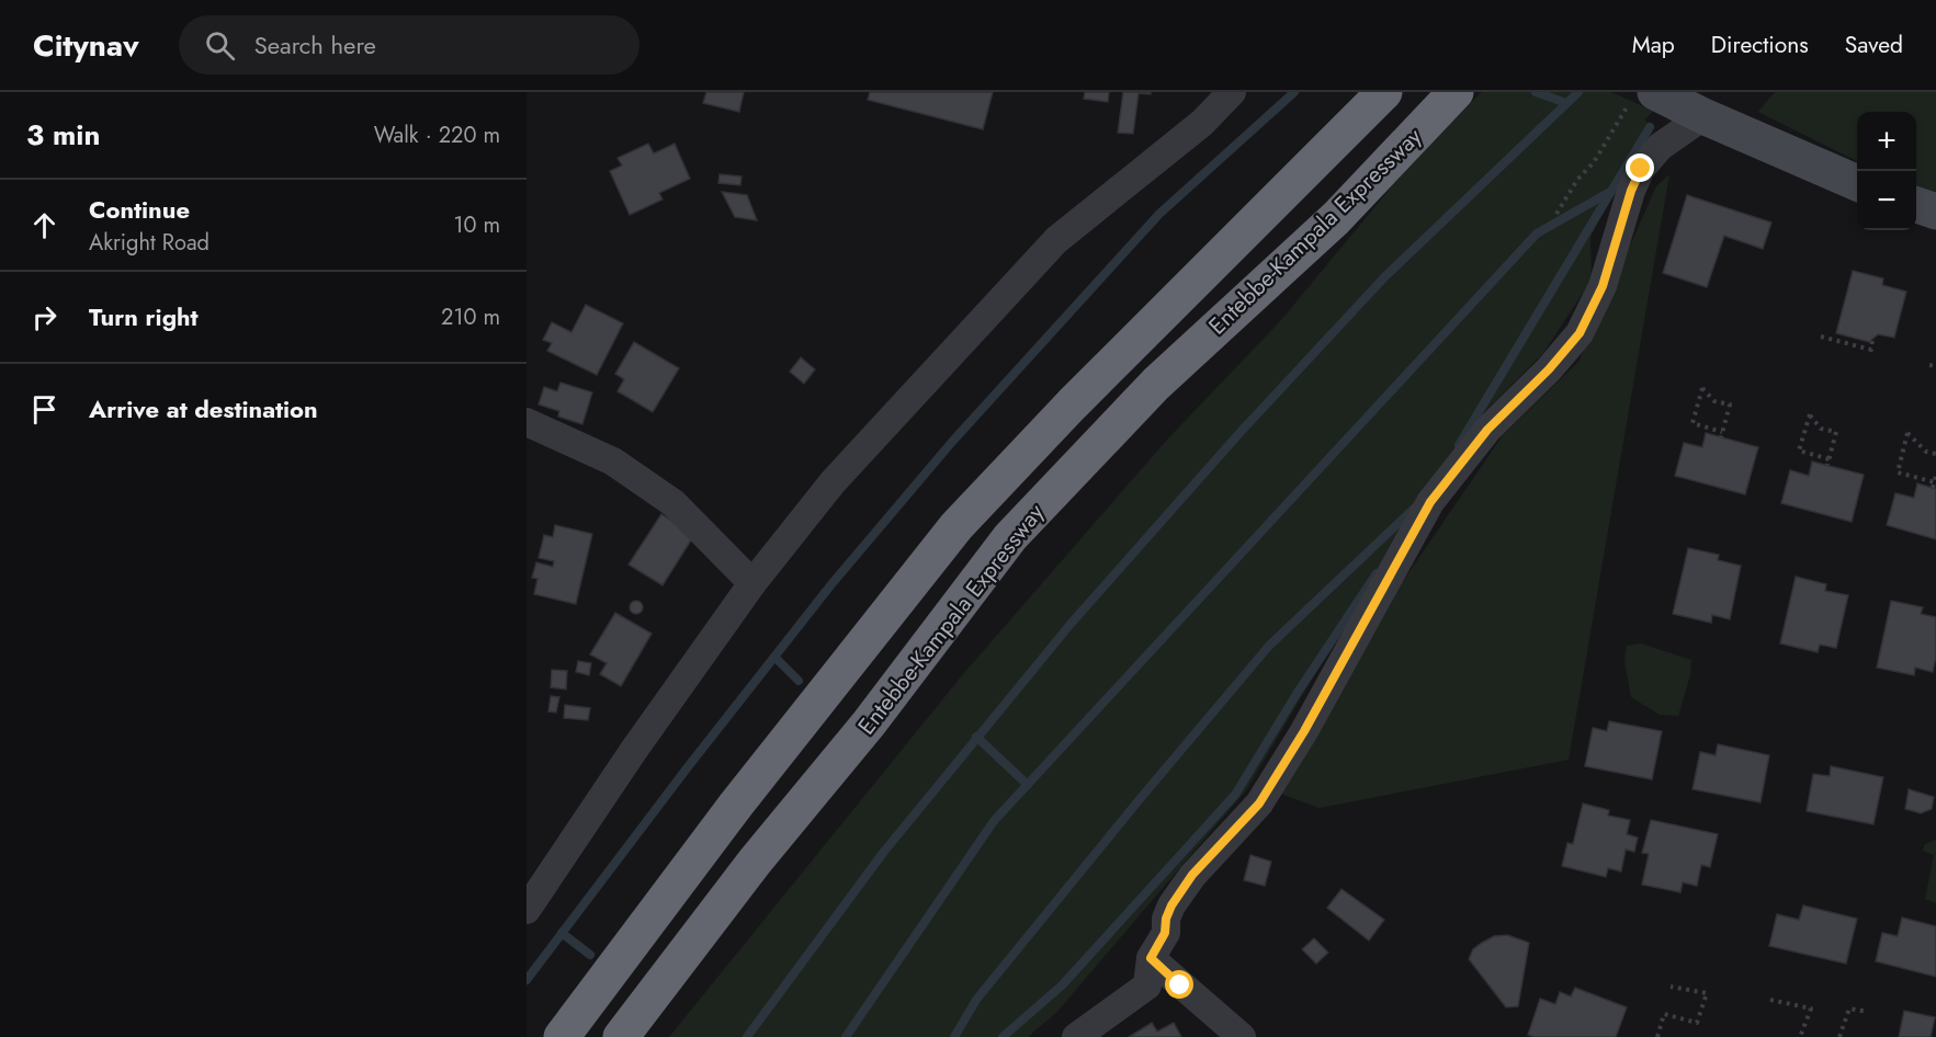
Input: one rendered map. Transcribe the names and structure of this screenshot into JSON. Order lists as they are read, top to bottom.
{
  "streets": {
    "highway": ["Entebbe-Kampala Expressway"]
  },
  "page": {
    "header": "Citynav",
    "search": "Search here",
    "nav": ["Map", "Directions", "Saved"],
    "heading": ["3 min", "Walk · 220 m"],
    "map_buttons": ["+", "−"],
    "list": [
      ["Continue", "Akright Road", "10 m"],
      ["Turn right", "210 m"],
      "Arrive at destination"
    ]
  }
}
